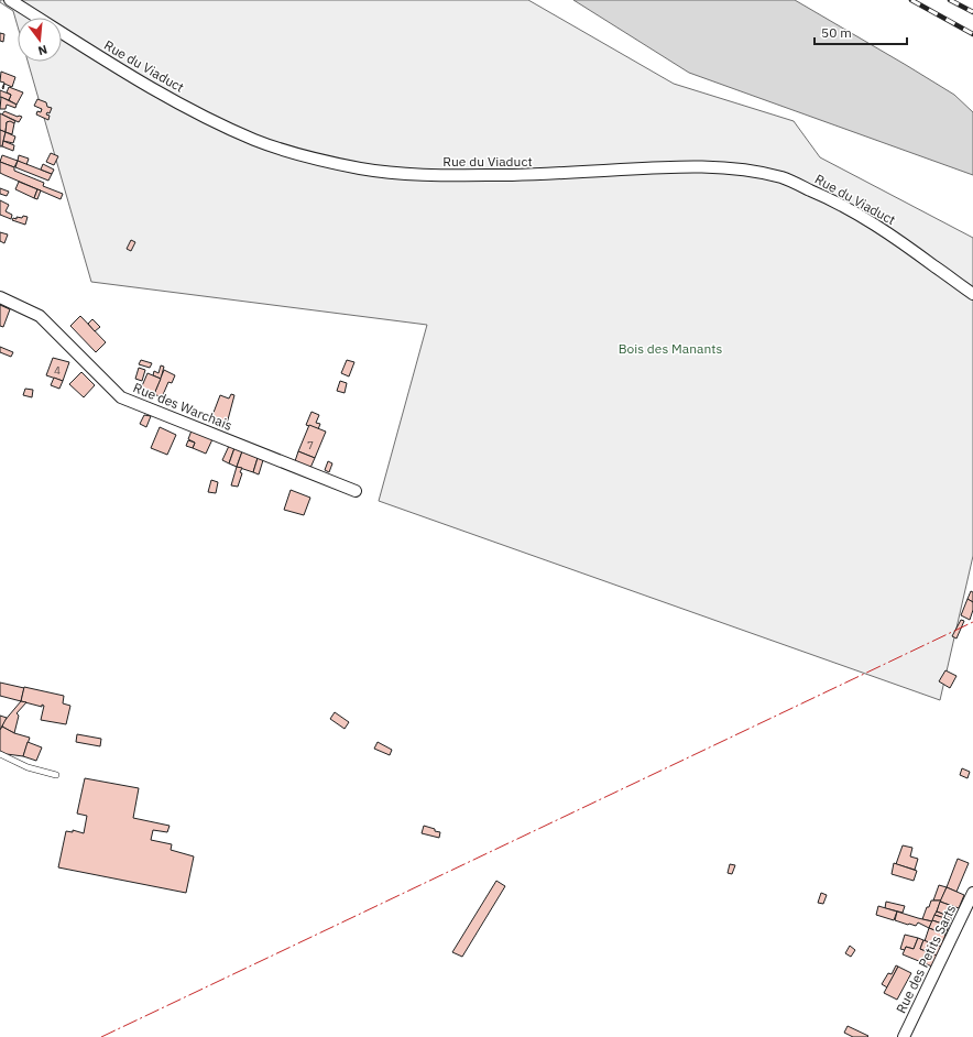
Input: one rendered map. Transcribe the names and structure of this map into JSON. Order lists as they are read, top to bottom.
{
  "streets": {
    "street": ["Rue du Viaduct", "Rue des Warchais", "Rue des Petits Sarts"]
  },
  "parks": ["Bois des Manants"],
  "house_numbers": ["4", "7"],
  "scale_bar": "50 m",
  "north": "bottom"
}
